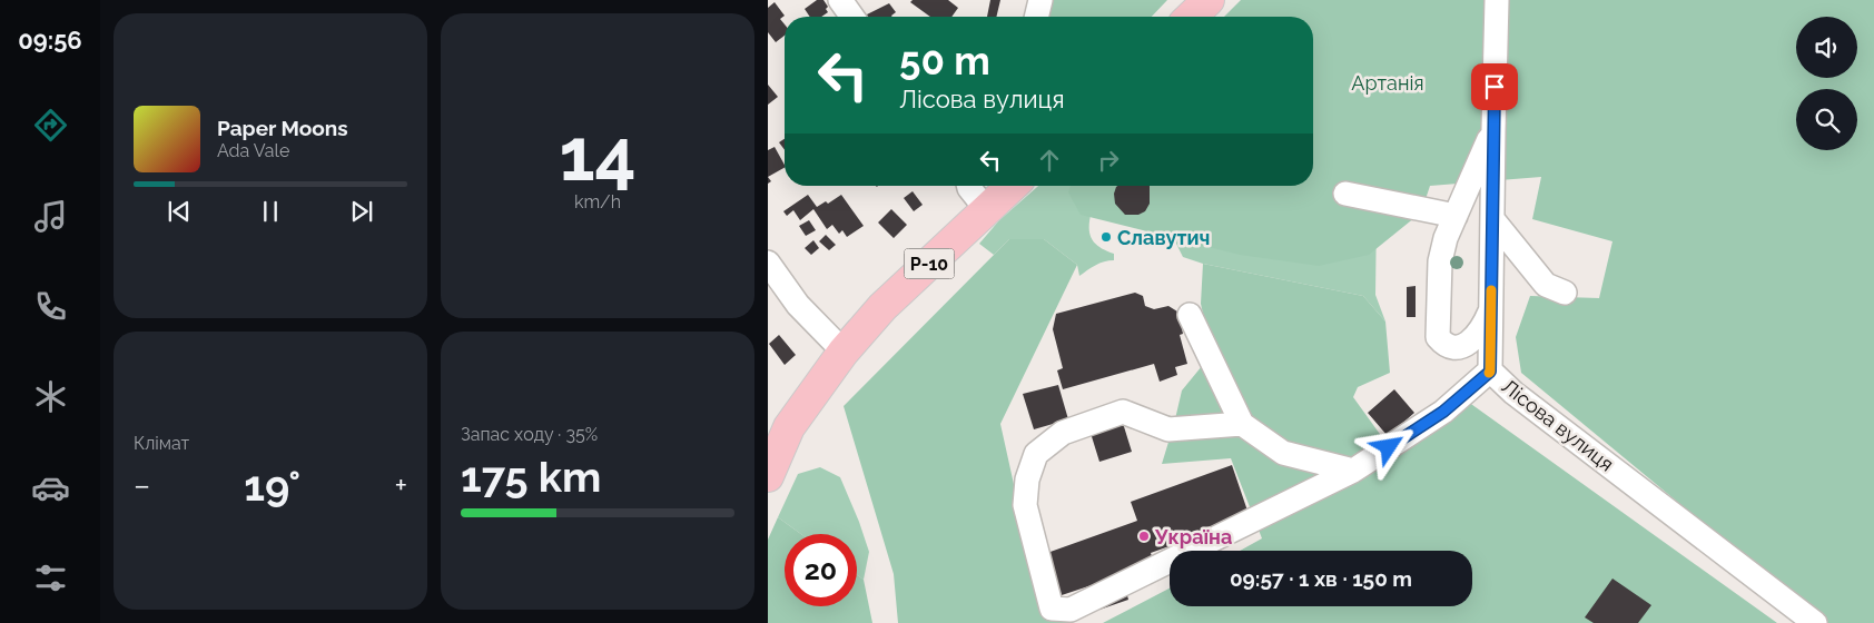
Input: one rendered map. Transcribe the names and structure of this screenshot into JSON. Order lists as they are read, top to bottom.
{
  "streets": {
    "main road": ["Р-10"],
    "street": ["Лісова вулиця"]
  },
  "parks": ["Артанія"],
  "places": ["Славутич", "Україна"],
  "page": {
    "tabs": "09:56",
    "tile": [
      ["14", "km/h"],
      "Клімат",
      ["Запас ходу · 35%", "175 km"]
    ],
    "turn": ["50 m", "Лісова вулиця"],
    "song": ["Paper Moons", "Ada Vale"],
    "heat": ["−", "19°", "+"],
    "limit": "20",
    "trip": "09:57 · 1 хв · 150 m"
  }
}
